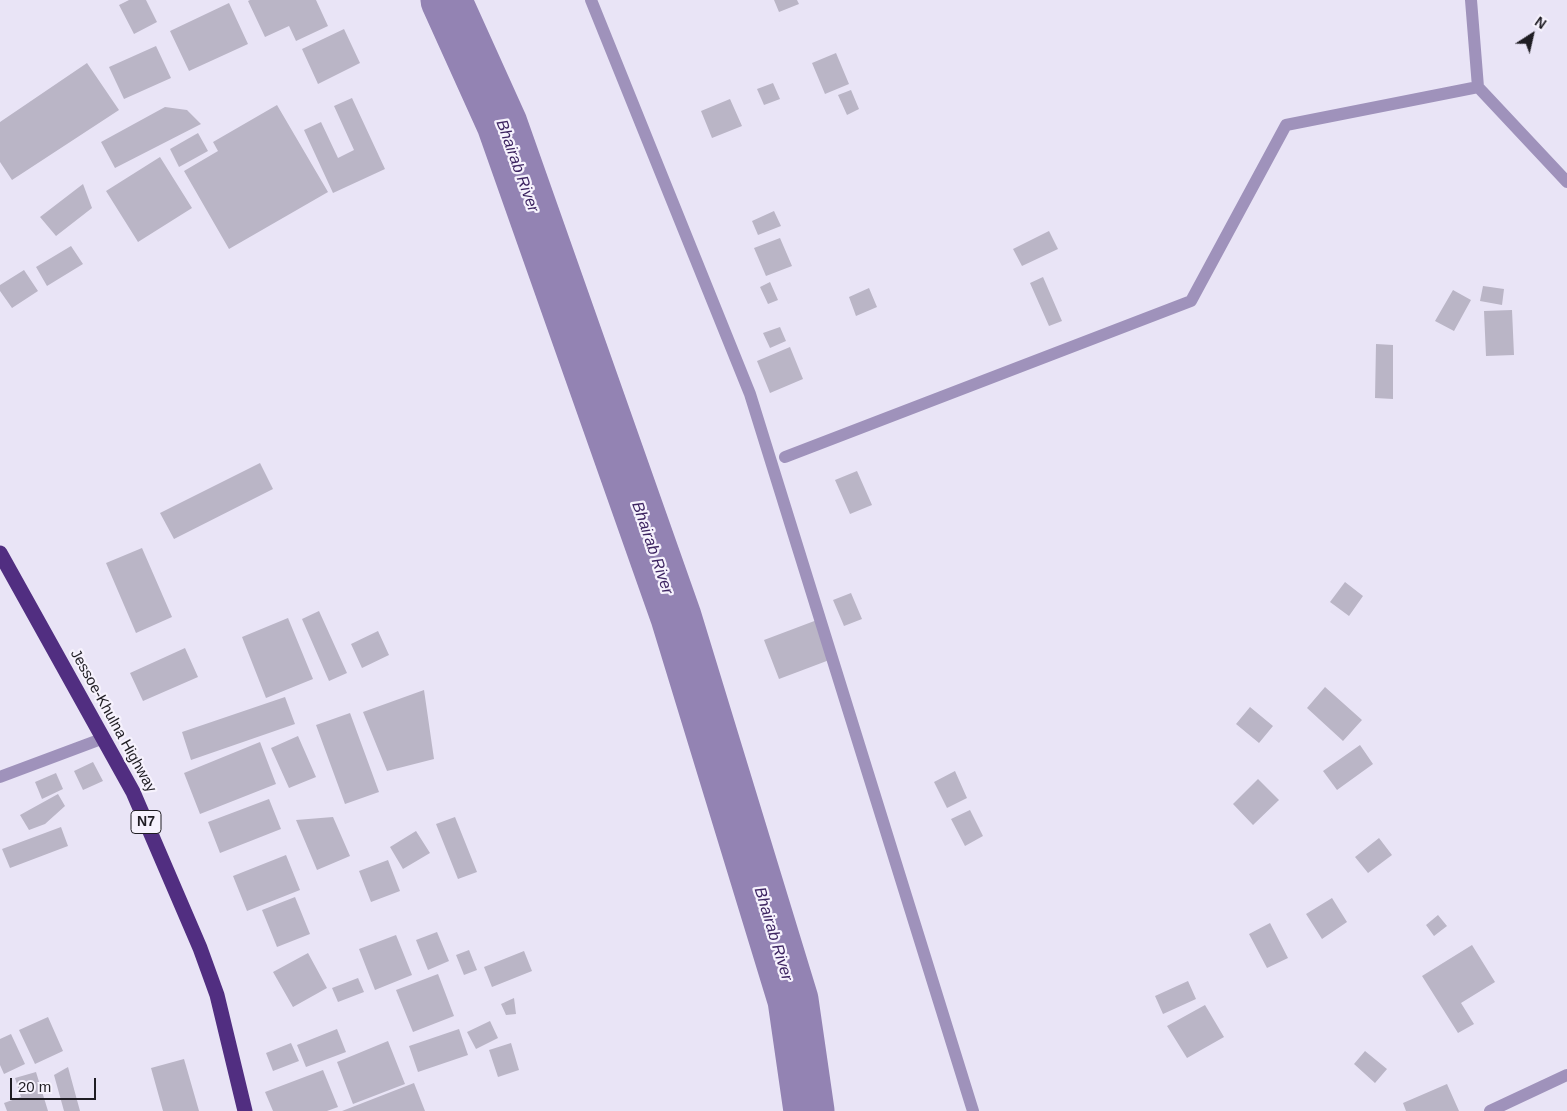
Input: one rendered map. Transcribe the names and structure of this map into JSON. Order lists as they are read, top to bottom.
{
  "streets": {
    "highway": ["Jessoe-Khulna Highway", "N7"]
  },
  "water": ["Bhairab River"],
  "scale_bar": "20 m",
  "north": "top right"
}
